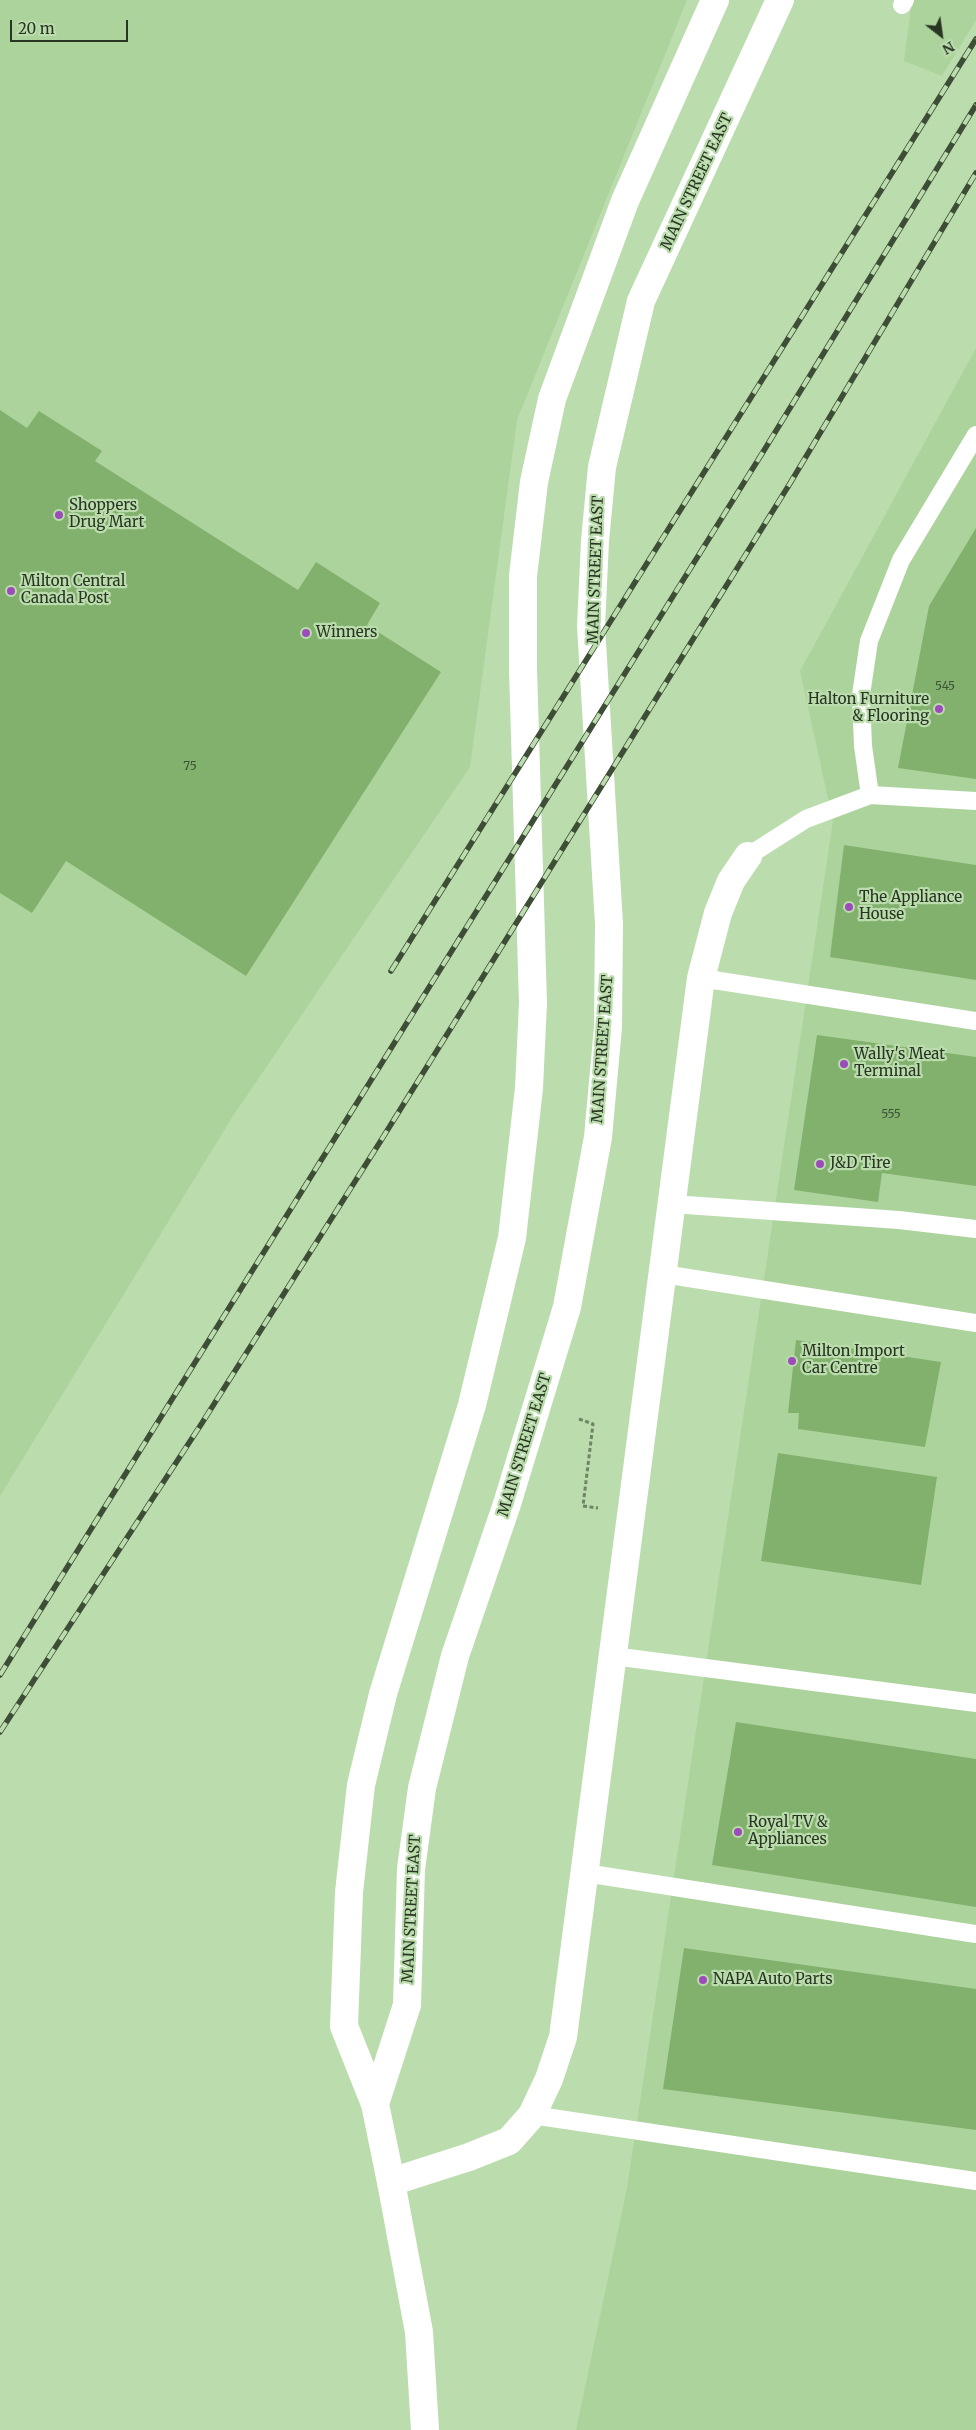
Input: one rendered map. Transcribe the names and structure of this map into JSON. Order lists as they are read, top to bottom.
{
  "streets": {
    "main road": ["MAIN STREET EAST"]
  },
  "places": [
    "Shoppers Drug Mart",
    "Milton Central Canada Post",
    "Winners",
    "Halton Furniture & Flooring",
    "The Appliance House",
    "Wally's Meat Terminal",
    "J&D Tire",
    "Milton Import Car Centre",
    "Royal TV & Appliances",
    "NAPA Auto Parts"
  ],
  "house_numbers": ["545", "75", "555"],
  "scale_bar": "20 m",
  "north": "bottom right"
}
